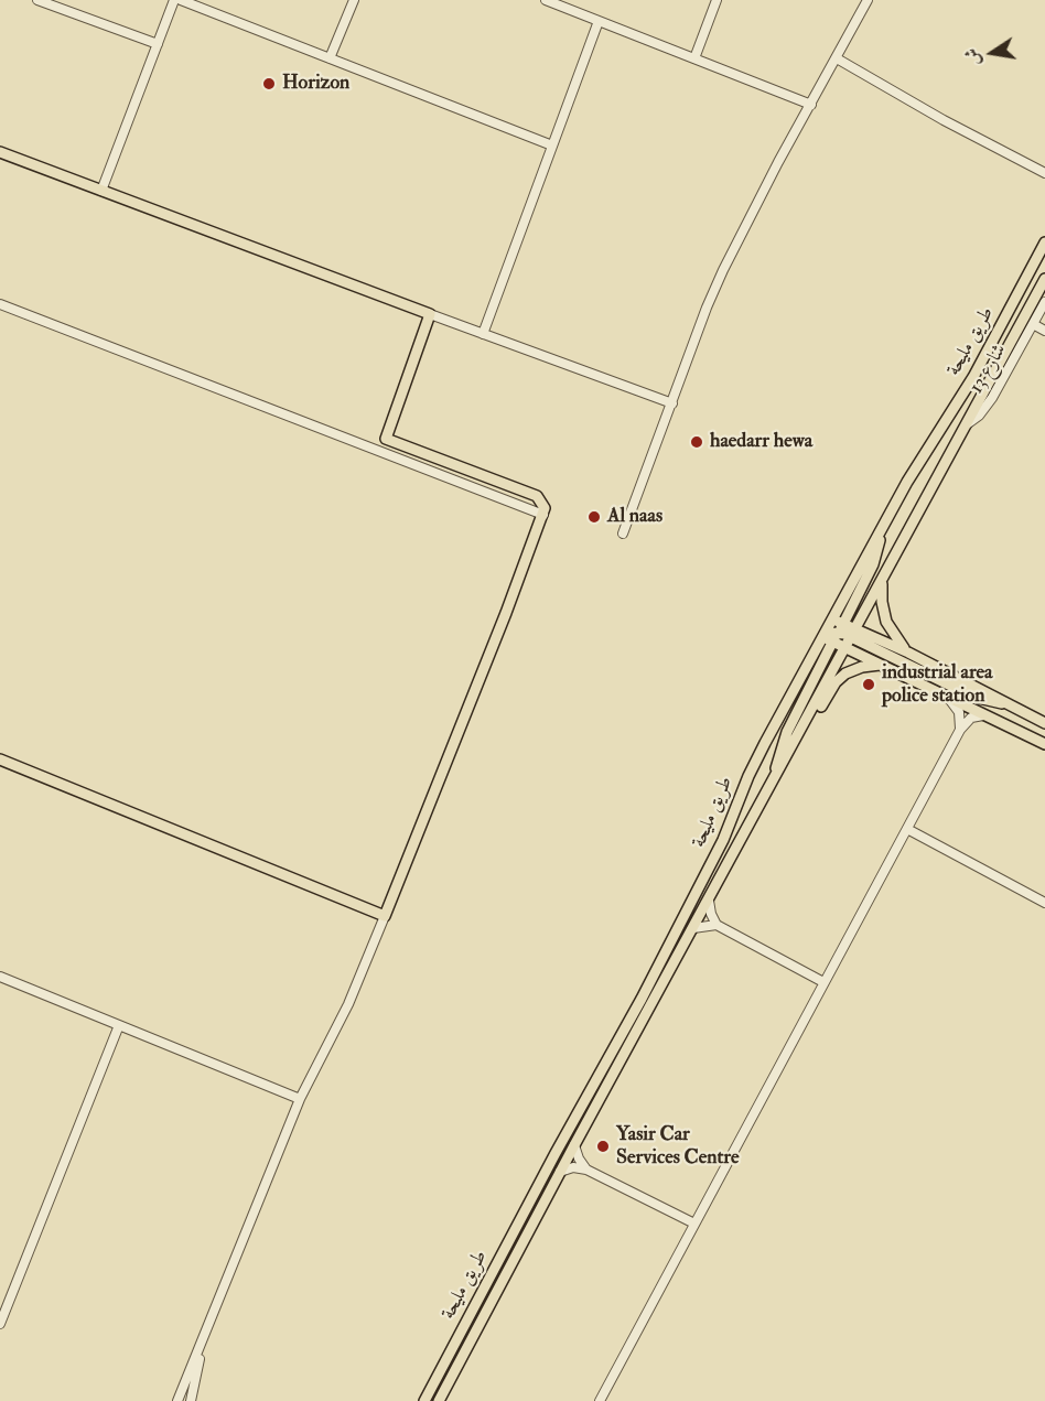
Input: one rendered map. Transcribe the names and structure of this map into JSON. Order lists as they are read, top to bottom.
{
  "streets": {
    "main road": ["طريق مليحة"],
    "street": ["شارع 13"]
  },
  "crossings": [
    ["طريق مليحة", "شارع 13"]
  ],
  "places": [
    "Horizon",
    "haedarr hewa",
    "Al naas",
    "industrial area police station",
    "Yasir Car Services Centre"
  ],
  "north": "left"
}
